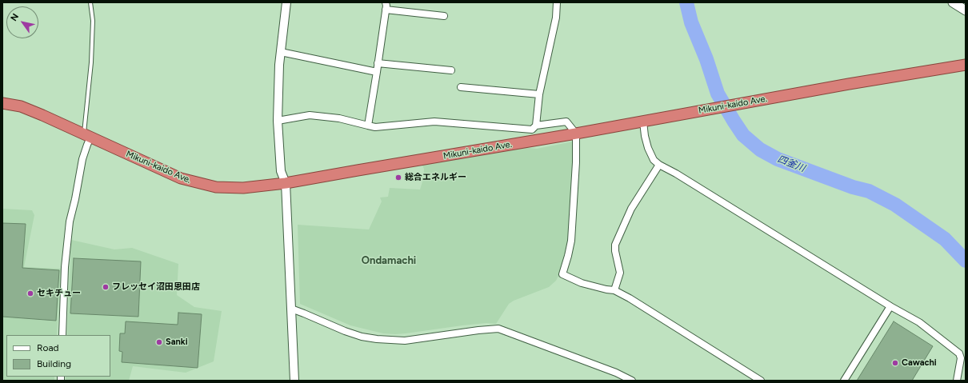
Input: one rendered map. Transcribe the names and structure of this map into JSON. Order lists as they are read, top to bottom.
{
  "streets": {
    "highway": ["Mikuni-kaido Ave."]
  },
  "districts": ["Ondamachi"],
  "water": ["四釜川"],
  "places": [
    "総合エネルギー",
    "フレッセイ沼田恩田店",
    "セキチュー",
    "Sanki",
    "Cawachi"
  ],
  "legend": ["Road", "Building"],
  "north": "top left"
}
